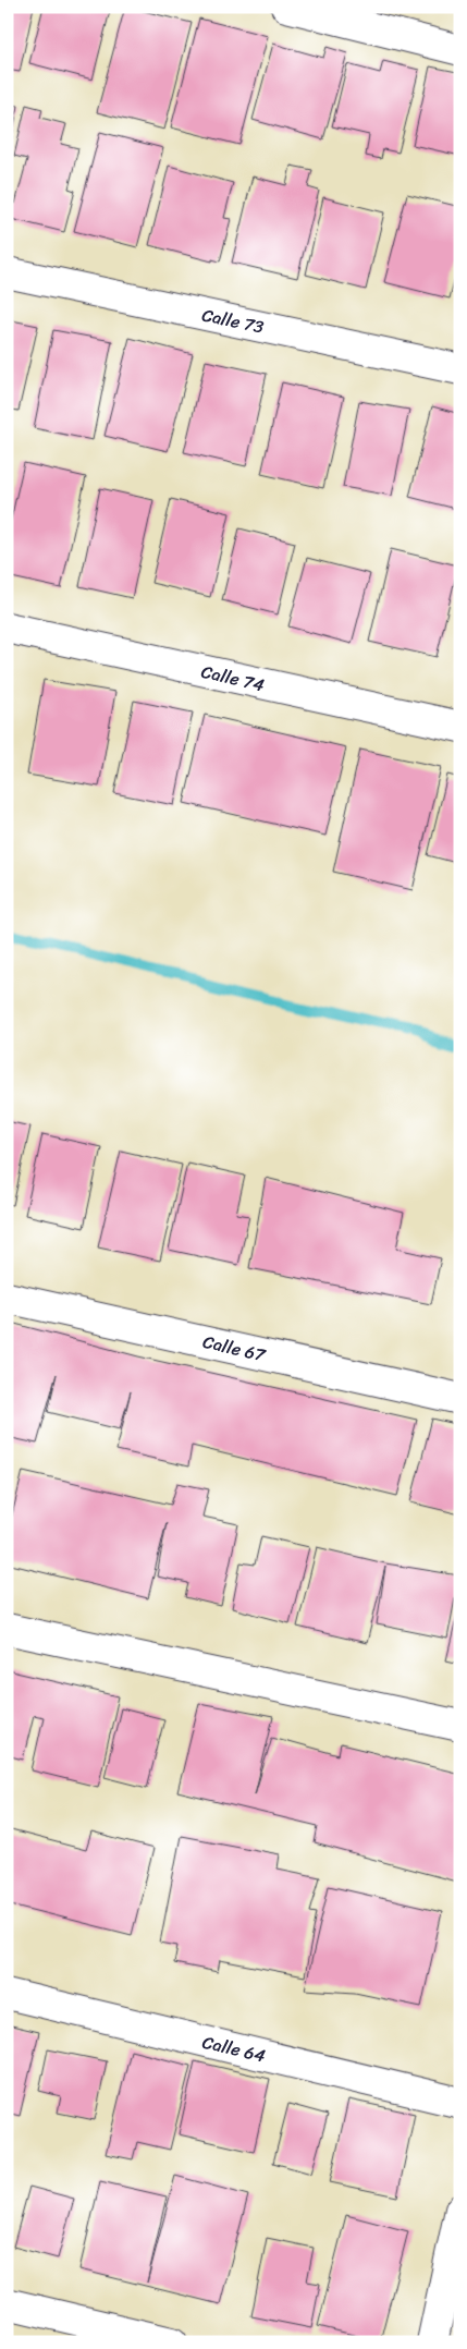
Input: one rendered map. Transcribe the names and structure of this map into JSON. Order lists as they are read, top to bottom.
{
  "streets": {
    "street": [
      "Calle 73",
      "Calle 74",
      "Calle 67",
      "Calle 64"
    ]
  }
}
